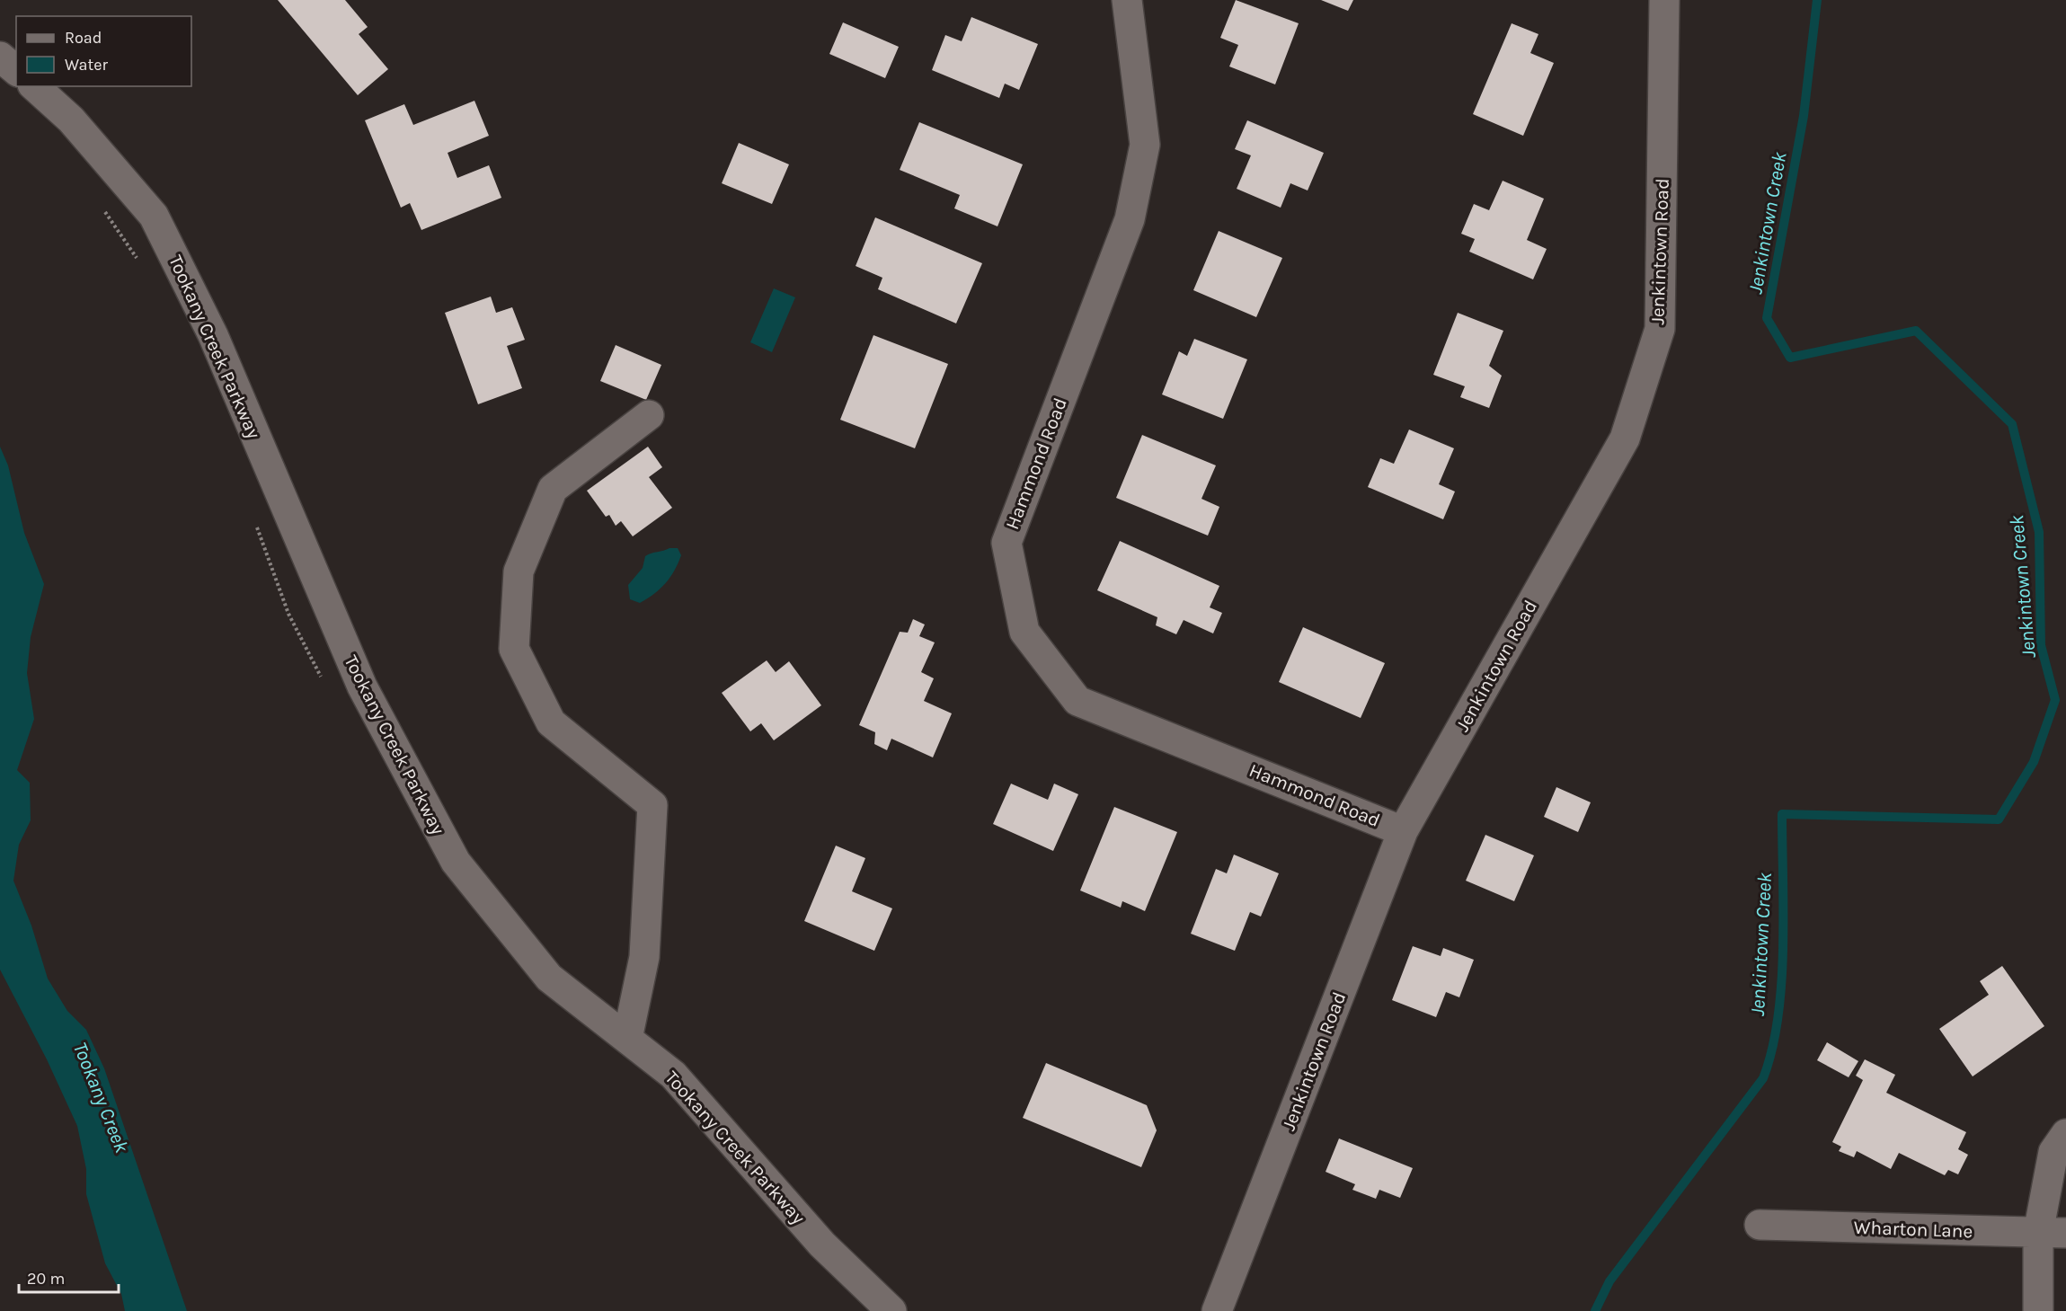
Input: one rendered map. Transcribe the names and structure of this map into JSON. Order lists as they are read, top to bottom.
{
  "streets": {
    "street": [
      "Jenkintown Road",
      "Tookany Creek Parkway",
      "Hammond Road",
      "Wharton Lane"
    ]
  },
  "crossings": [
    ["Jenkintown Road", "Hammond Road"]
  ],
  "water": ["Jenkintown Creek", "Tookany Creek"],
  "legend": ["Road", "Water"],
  "scale_bar": "20 m"
}
